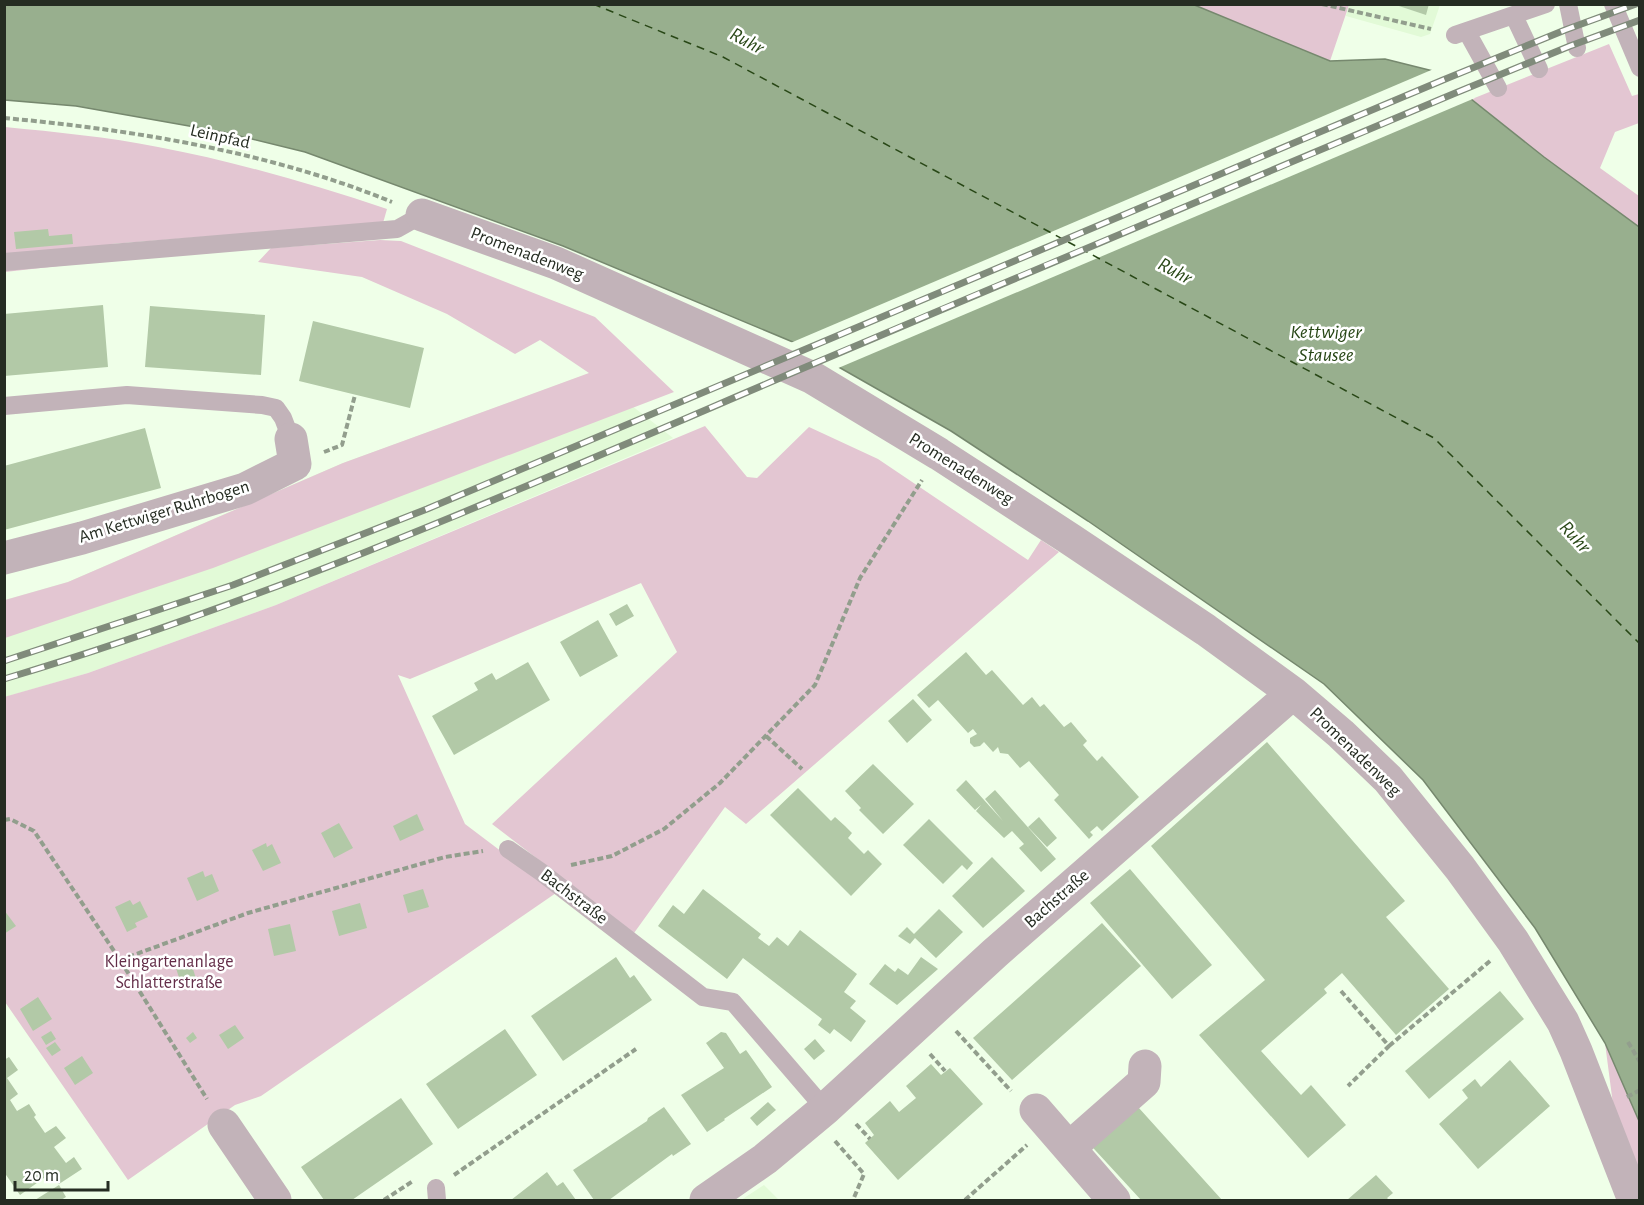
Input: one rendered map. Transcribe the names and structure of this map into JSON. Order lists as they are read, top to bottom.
{
  "streets": {
    "street": ["Promenadenweg", "Am Kettwiger Ruhrbogen", "Bachstraße"],
    "path": ["Leinpfad"]
  },
  "crossings": [
    ["Leinpfad", "Promenadenweg"],
    ["Promenadenweg", "Bachstraße"]
  ],
  "water": ["Ruhr", "Kettwiger Stausee"],
  "parks": ["Kleingartenanlage Schlatterstraße"],
  "scale_bar": "20 m"
}
